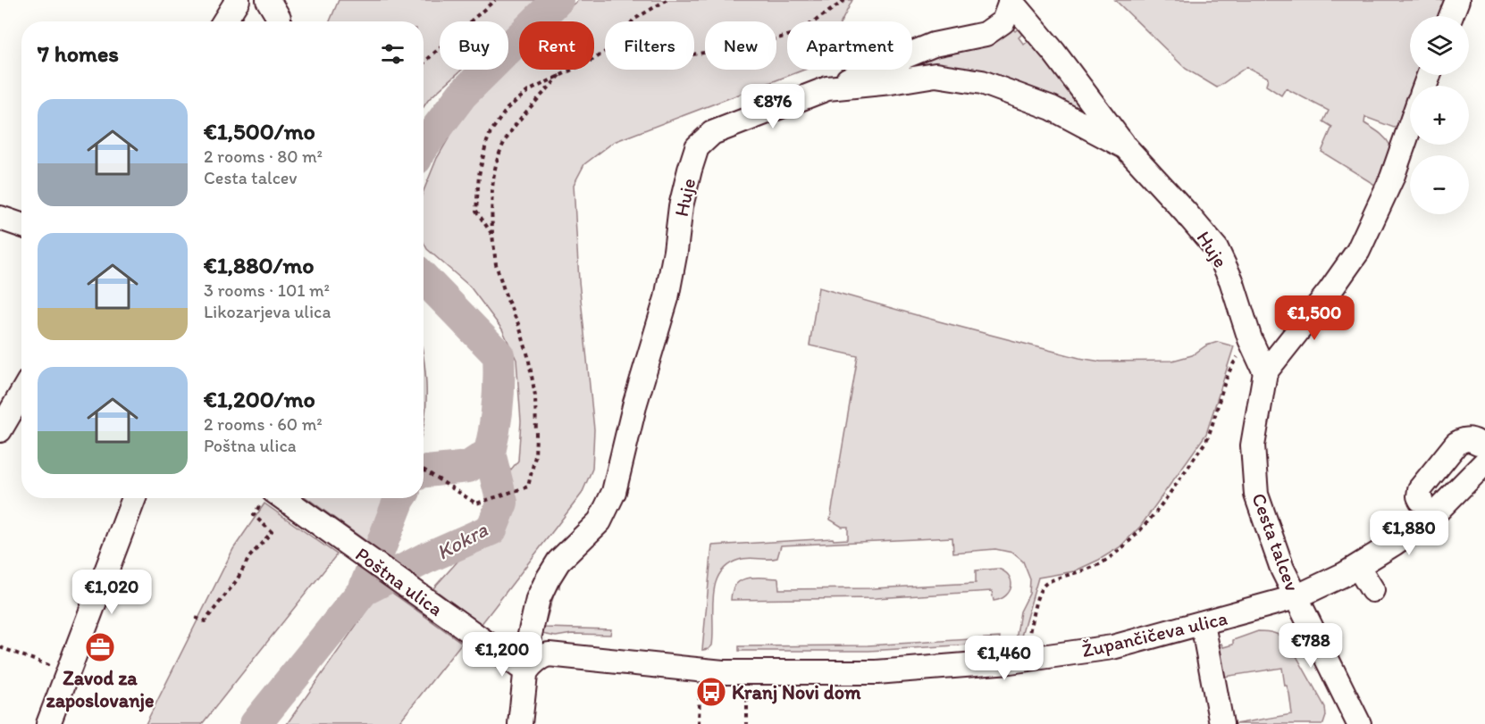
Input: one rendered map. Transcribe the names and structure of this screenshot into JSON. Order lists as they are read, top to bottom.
{
  "streets": {
    "street": [
      "Huje",
      "Cesta talcev",
      "Poštna ulica",
      "Župančičeva ulica"
    ]
  },
  "crossings": [
    ["Huje", "Cesta talcev"],
    ["Huje", "Poštna ulica"],
    ["Huje", "Župančičeva ulica"],
    ["Cesta talcev", "Župančičeva ulica"],
    ["Poštna ulica", "Župančičeva ulica"]
  ],
  "water": ["Kokra"],
  "places": {
    "office": ["Zavod za zaposlovanje"],
    "bus stop": ["Kranj Novi dom"]
  },
  "page": {
    "map_buttons": ["+", "−"],
    "chip": [
      "Buy",
      "Rent",
      "Filters",
      "New",
      "Apartment"
    ],
    "heading": "7 homes",
    "price": [
      "€876",
      "€1,500",
      "€1,880",
      "€1,020",
      "€788",
      "€1,200",
      "€1,460"
    ],
    "list": [
      {
        "name": "€1,500/mo",
        "note": "2 rooms · 80 m² · Cesta talcev"
      },
      {
        "name": "€1,880/mo",
        "note": "3 rooms · 101 m² · Likozarjeva ulica"
      },
      {
        "name": "€1,200/mo",
        "note": "2 rooms · 60 m² · Poštna ulica"
      }
    ]
  }
}
